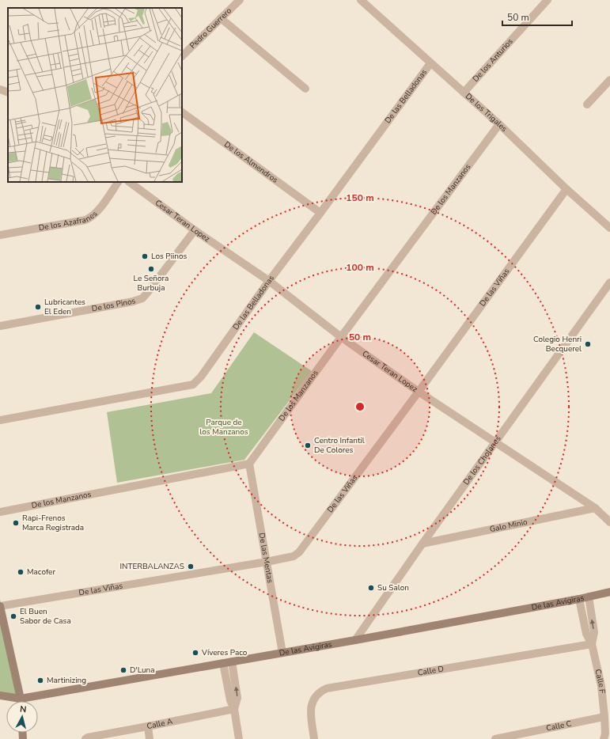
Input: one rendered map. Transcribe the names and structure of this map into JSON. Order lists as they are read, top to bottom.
{
  "streets": {
    "street": [
      "Pedro Guerrero",
      "De los Anturios",
      "De las Belladonas",
      "De los Trigales",
      "De los Almendros",
      "De los Manzanos",
      "De los Azafranes",
      "Cesar Teran Lopez",
      "De las Viñas",
      "De los Pinos",
      "De los Cholanes",
      "Galo Minio",
      "De las Mentas",
      "De las Avigiras",
      "Calle D",
      "Calle F",
      "Calle A",
      "Calle C"
    ]
  },
  "crossings": [
    ["De los Anturios", "De los Trigales"],
    ["De las Belladonas", "De los Trigales"],
    ["De las Belladonas", "De los Almendros"],
    ["De las Belladonas", "Cesar Teran Lopez"],
    ["De los Trigales", "De los Manzanos"],
    ["De los Trigales", "De las Viñas"],
    ["De los Manzanos", "Cesar Teran Lopez"],
    ["De los Manzanos", "De las Mentas"],
    ["Cesar Teran Lopez", "De las Viñas"],
    ["Cesar Teran Lopez", "De los Pinos"],
    ["Cesar Teran Lopez", "De los Cholanes"],
    ["Cesar Teran Lopez", "Galo Minio"],
    ["De las Viñas", "De las Mentas"],
    ["De los Cholanes", "Galo Minio"],
    ["De los Cholanes", "De las Avigiras"],
    ["De las Mentas", "De las Avigiras"],
    ["De las Avigiras", "Calle F"],
    ["Calle D", "Calle F"],
    ["Calle F", "Calle C"]
  ],
  "parks": ["Parque de los Manzanos"],
  "places": [
    "Los Piinos",
    "Le Señora Burbuja",
    "Lubricantes El Eden",
    "Colegio Henri Becquerel",
    "Centro Infantil De Colores",
    "Rapi-Frenos Marca Registrada",
    "INTERBALANZAS",
    "Macofer",
    "Su Salon",
    "El Buen Sabor de Casa",
    "Víveres Paco",
    "D'Luna",
    "Martinizing"
  ],
  "scale_bar": "50 m",
  "north": "top",
  "rings": ["150 m", "100 m", "50 m"]
}
